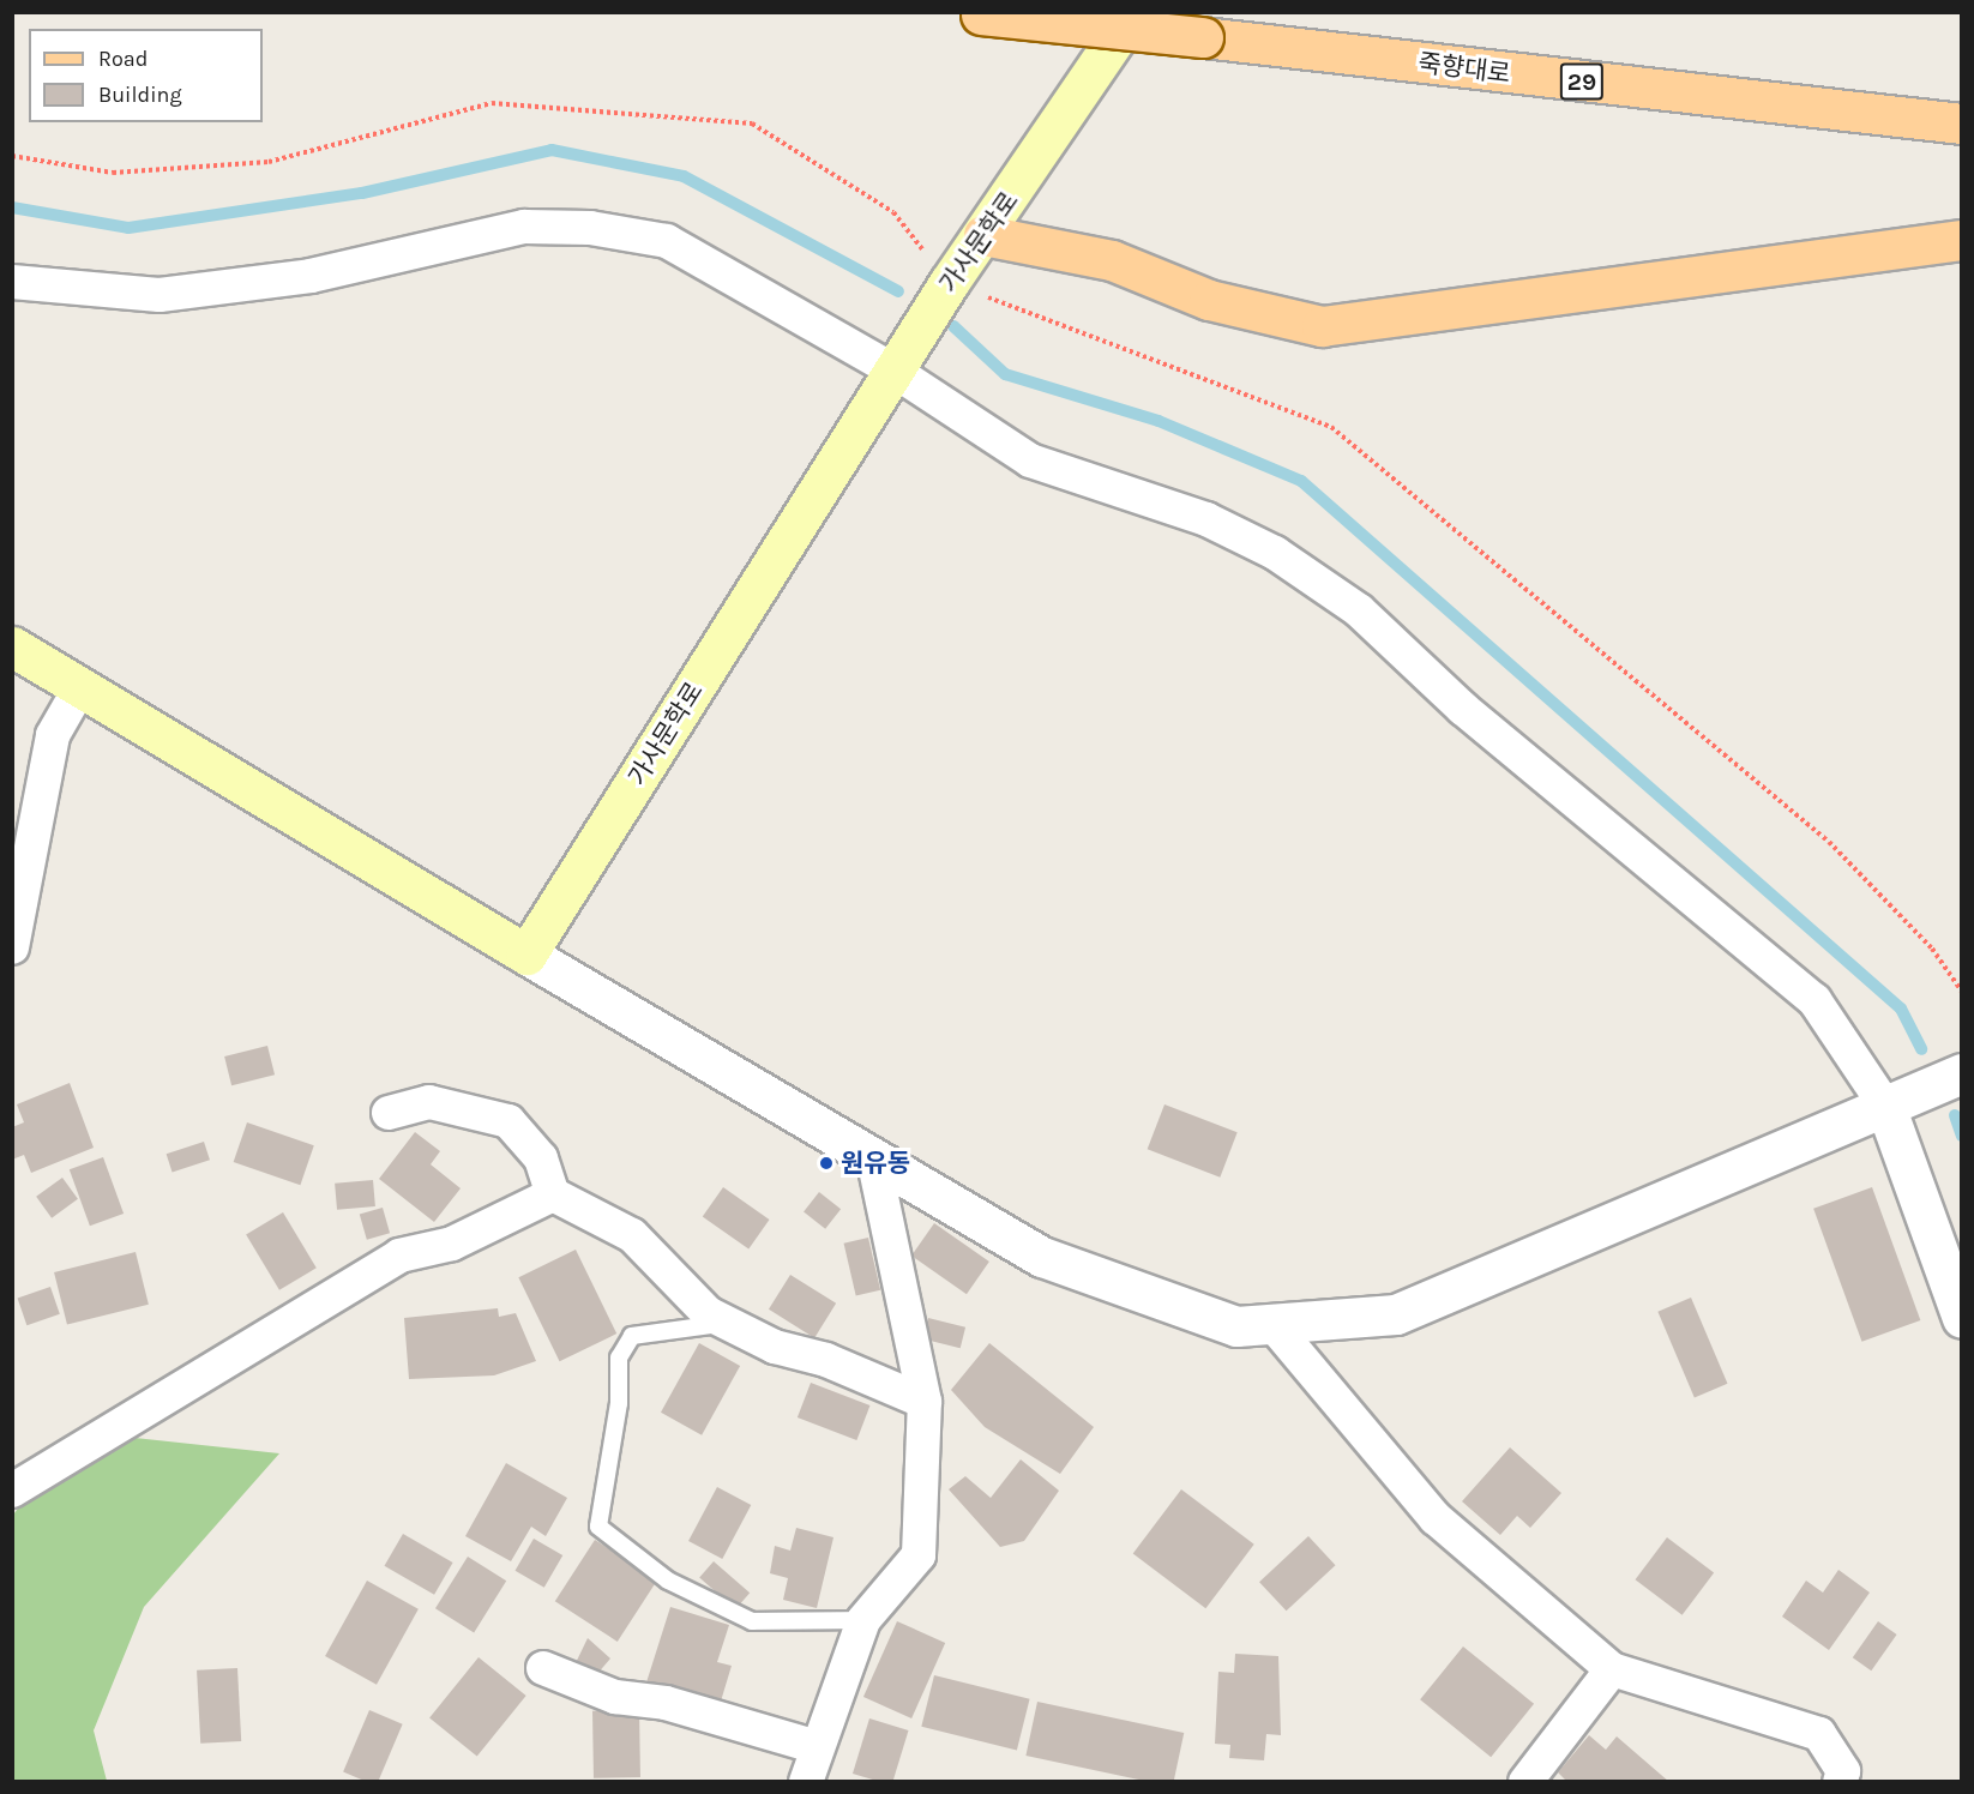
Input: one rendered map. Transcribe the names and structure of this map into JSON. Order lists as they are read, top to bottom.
{
  "streets": {
    "main road": ["죽향대로", "29", "가사문학로"]
  },
  "places": ["원유동"],
  "legend": ["Road", "Building"]
}
